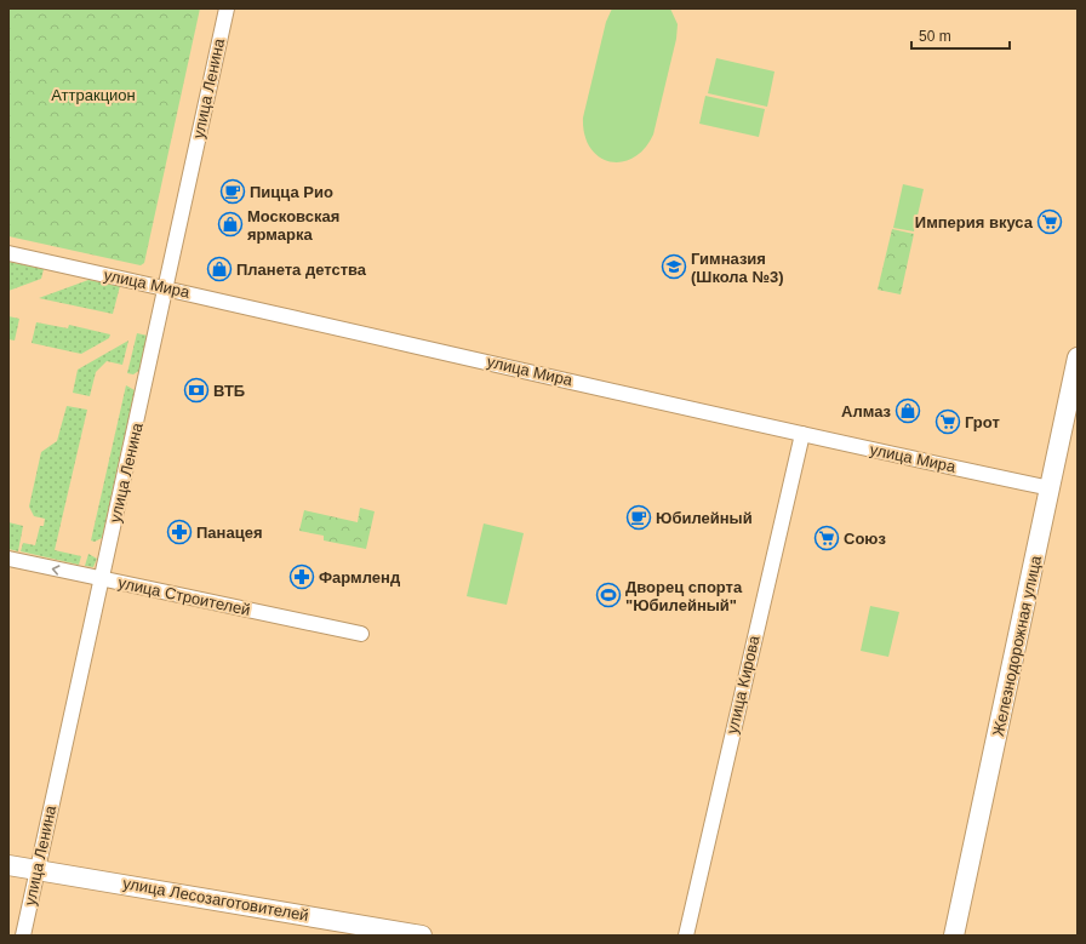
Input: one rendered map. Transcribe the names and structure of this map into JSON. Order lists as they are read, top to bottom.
{
  "streets": {
    "main road": ["Железнодорожная улица", "улица Лесозаготовителей"],
    "street": [
      "улица Ленина",
      "улица Мира",
      "улица Строителей",
      "улица Кирова"
    ]
  },
  "crossings": [
    ["улица Ленина", "улица Мира"],
    ["улица Ленина", "улица Строителей"],
    ["улица Ленина", "улица Лесозаготовителей"],
    ["улица Мира", "Железнодорожная улица"],
    ["улица Мира", "улица Кирова"]
  ],
  "parks": ["Аттракцион"],
  "places": {
    "cafe": ["Пицца Рио", "Юбилейный"],
    "supermarket": ["Империя вкуса", "Грот", "Союз"],
    "shop": ["Московская ярмарка", "Планета детства", "Алмаз"],
    "school or university": ["Гимназия (Школа №3)"],
    "bank": ["ВТБ"],
    "pharmacy": ["Панацея", "Фармленд"],
    "sports": ["Дворец спорта \"Юбилейный\""]
  },
  "scale_bar": "50 m"
}
